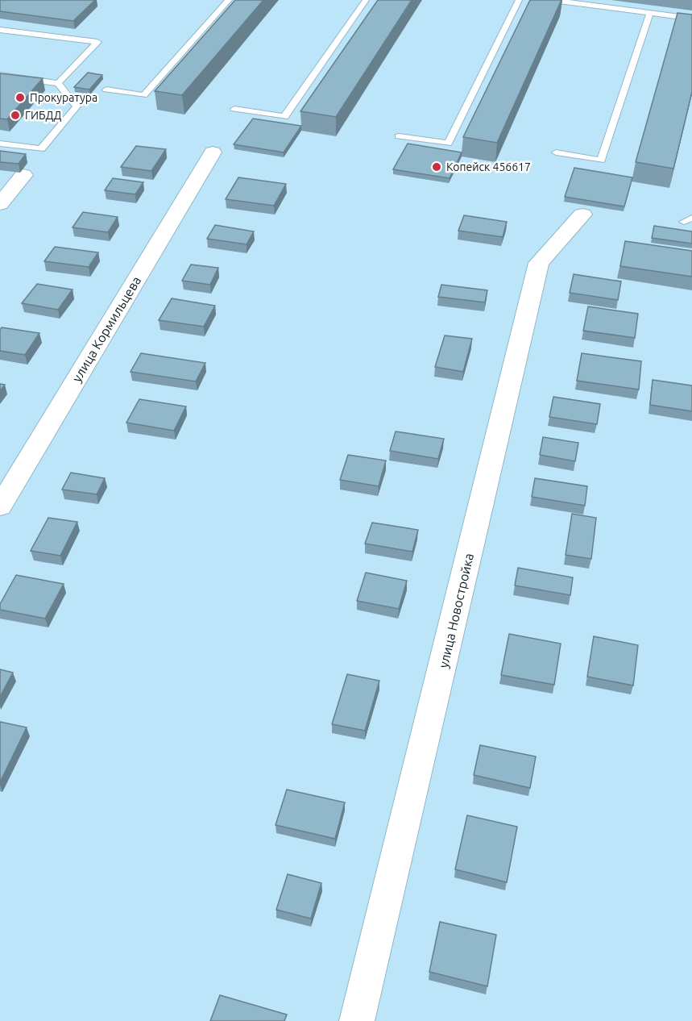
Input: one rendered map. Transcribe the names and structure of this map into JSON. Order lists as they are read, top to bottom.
{
  "streets": {
    "street": ["улица Кормильцева", "улица Новостройка"]
  },
  "places": ["Прокуратура", "ГИБДД", "Копейск 456617"]
}
